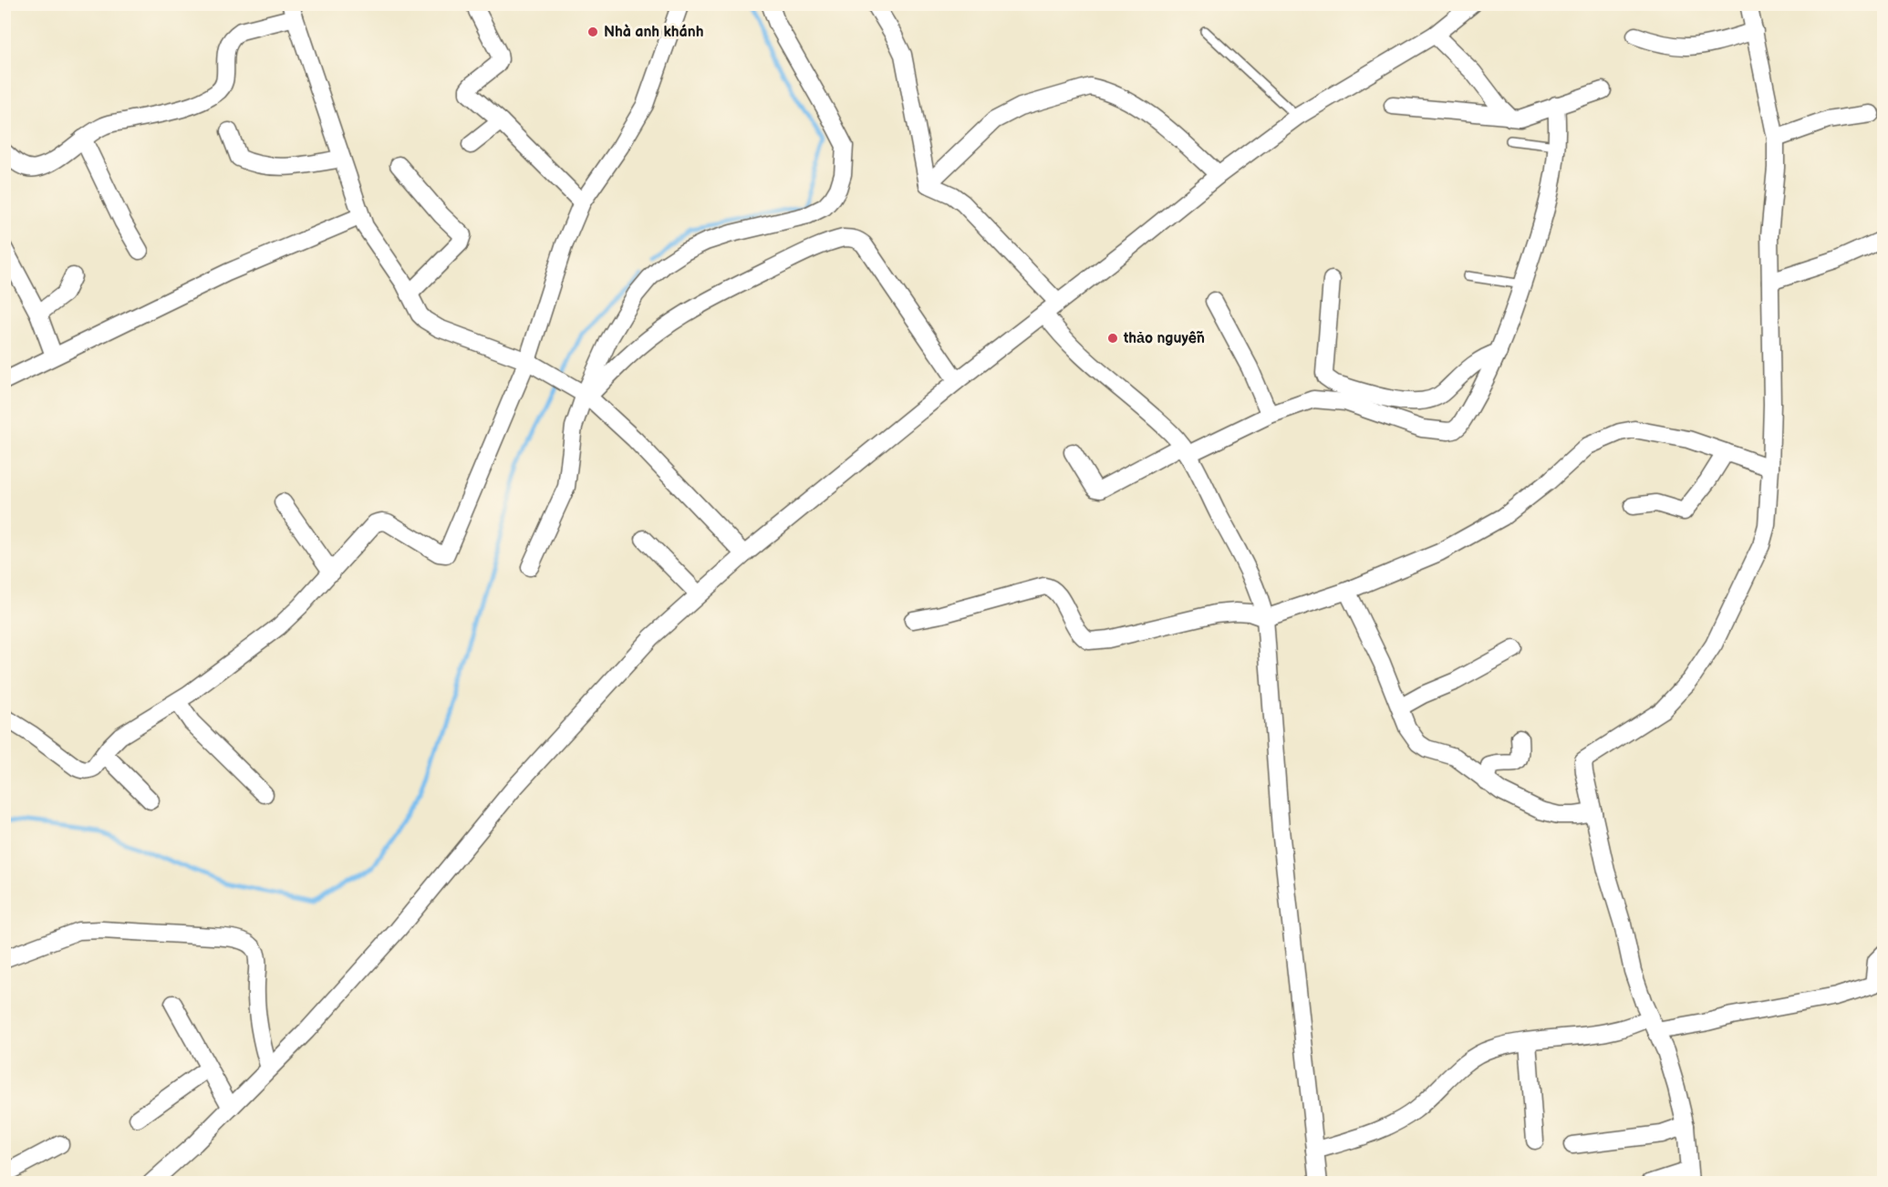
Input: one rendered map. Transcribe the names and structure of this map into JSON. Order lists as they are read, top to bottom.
{
  "places": ["Nhà anh khánh", "thảo nguyễn"]
}
